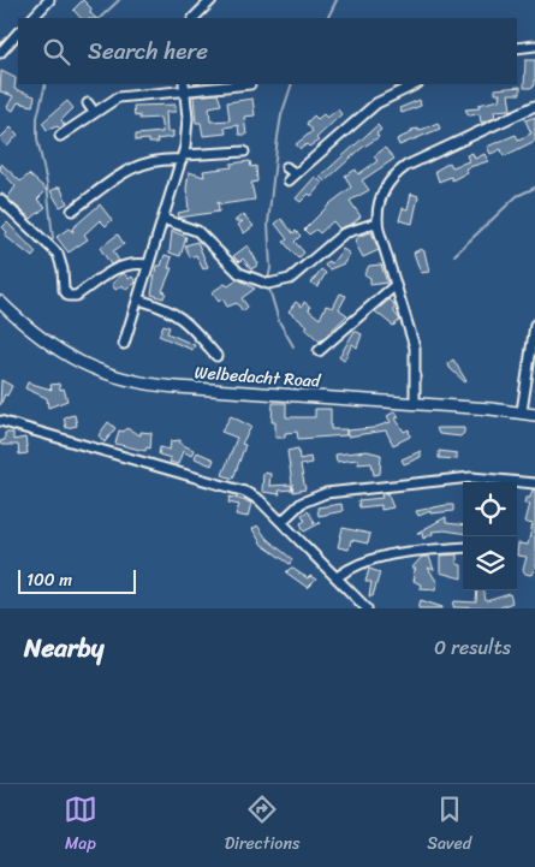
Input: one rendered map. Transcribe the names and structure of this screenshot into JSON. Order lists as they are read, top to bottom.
{
  "streets": {
    "street": ["Welbedacht Road"]
  },
  "scale_bar": "100 m",
  "page": {
    "search": "Search here",
    "scale": "100 m",
    "heading": ["Nearby", "0 results"],
    "nav": ["Map", "Directions", "Saved"]
  }
}
